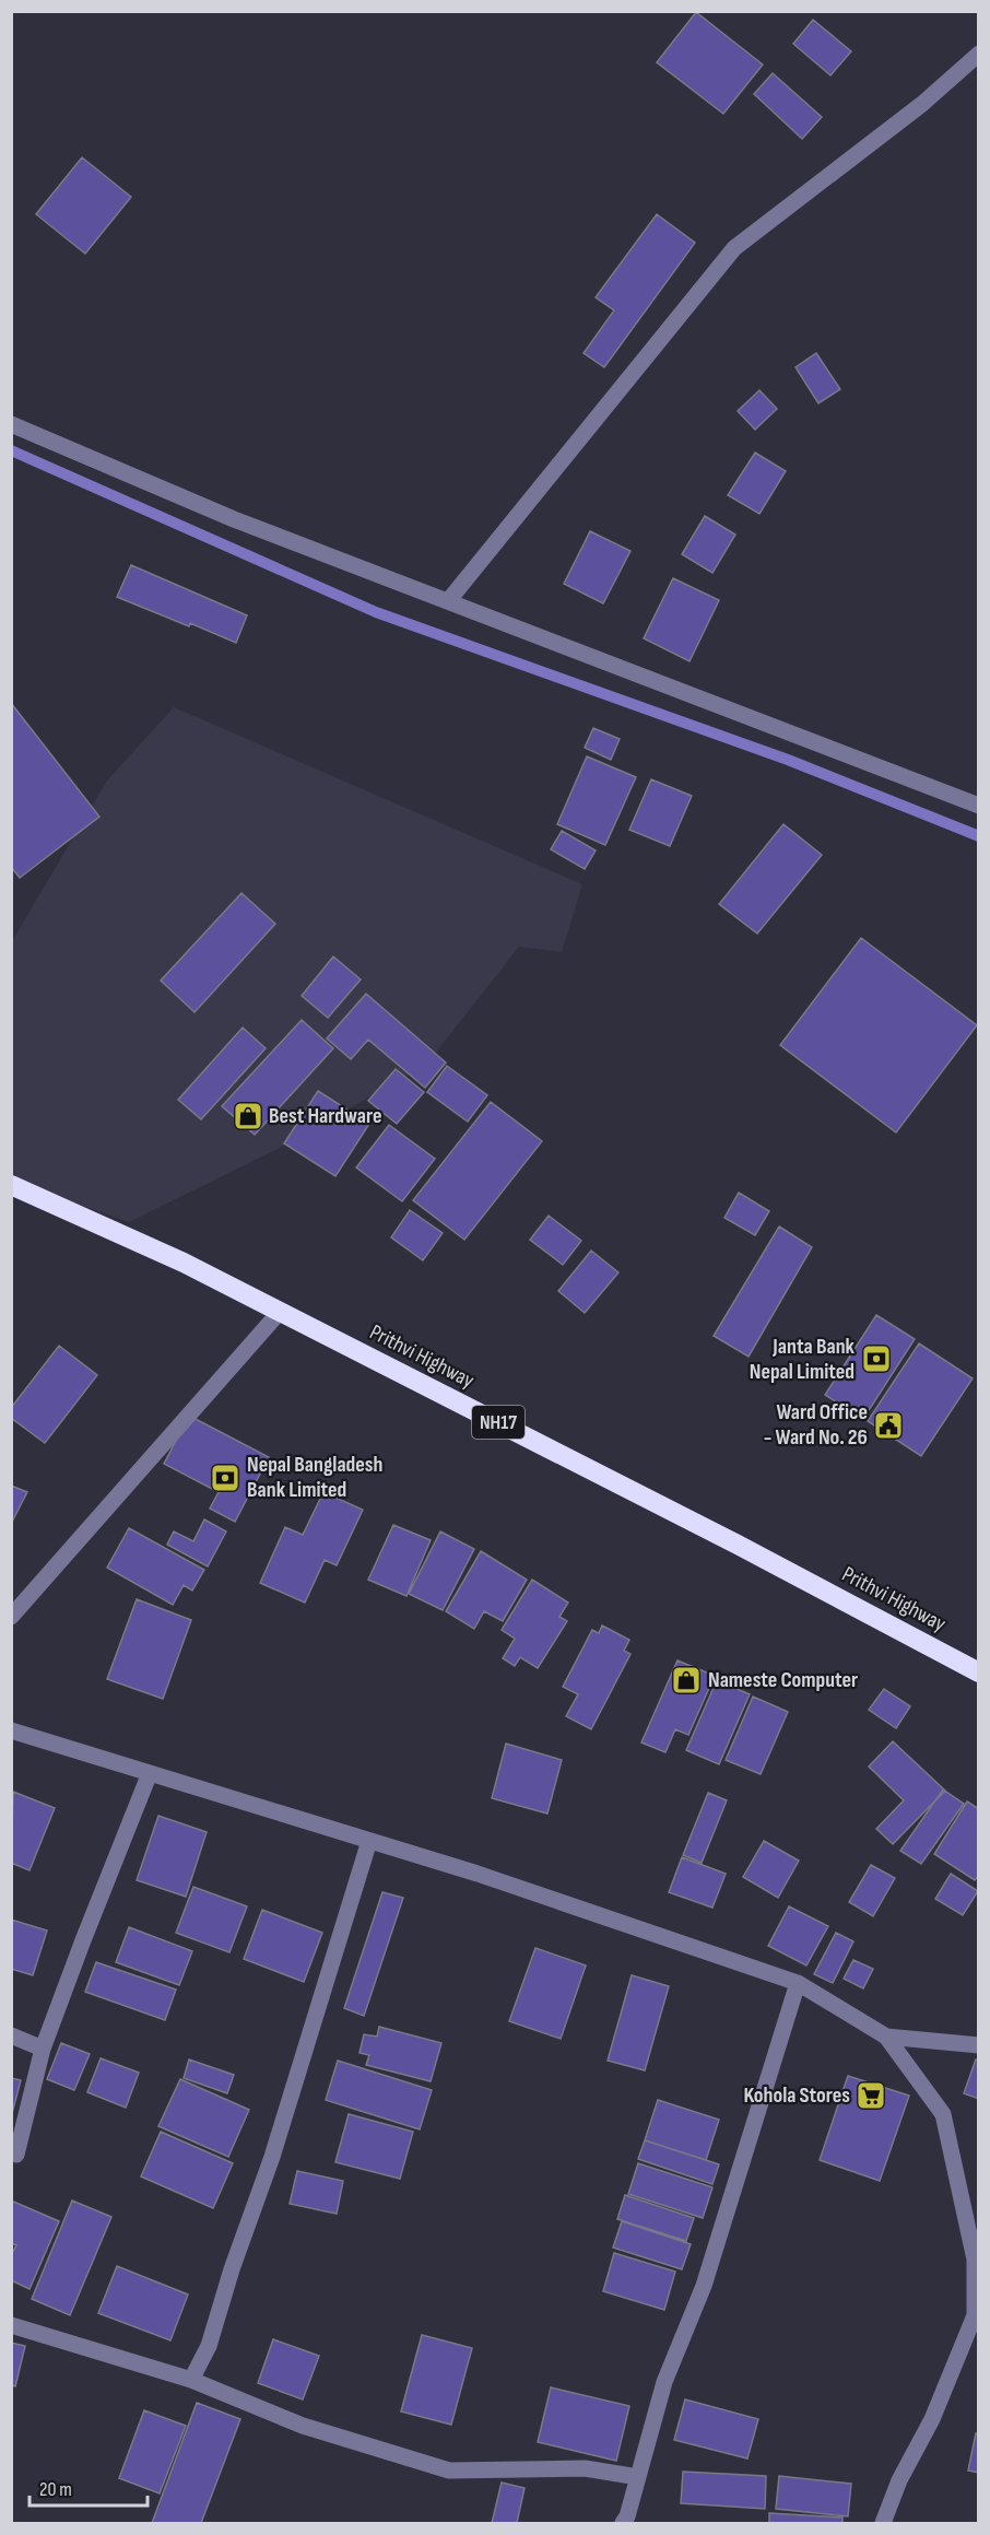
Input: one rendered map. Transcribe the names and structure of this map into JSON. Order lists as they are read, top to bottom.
{
  "streets": {
    "highway": ["Prithvi Highway", "NH17"]
  },
  "places": {
    "shop": ["Best Hardware", "Nameste Computer"],
    "bank": ["Janta Bank Nepal Limited", "Nepal Bangladesh Bank Limited"],
    "public building": ["Ward Office - Ward No. 26"],
    "supermarket": ["Kohola Stores"]
  },
  "scale_bar": "20 m"
}
